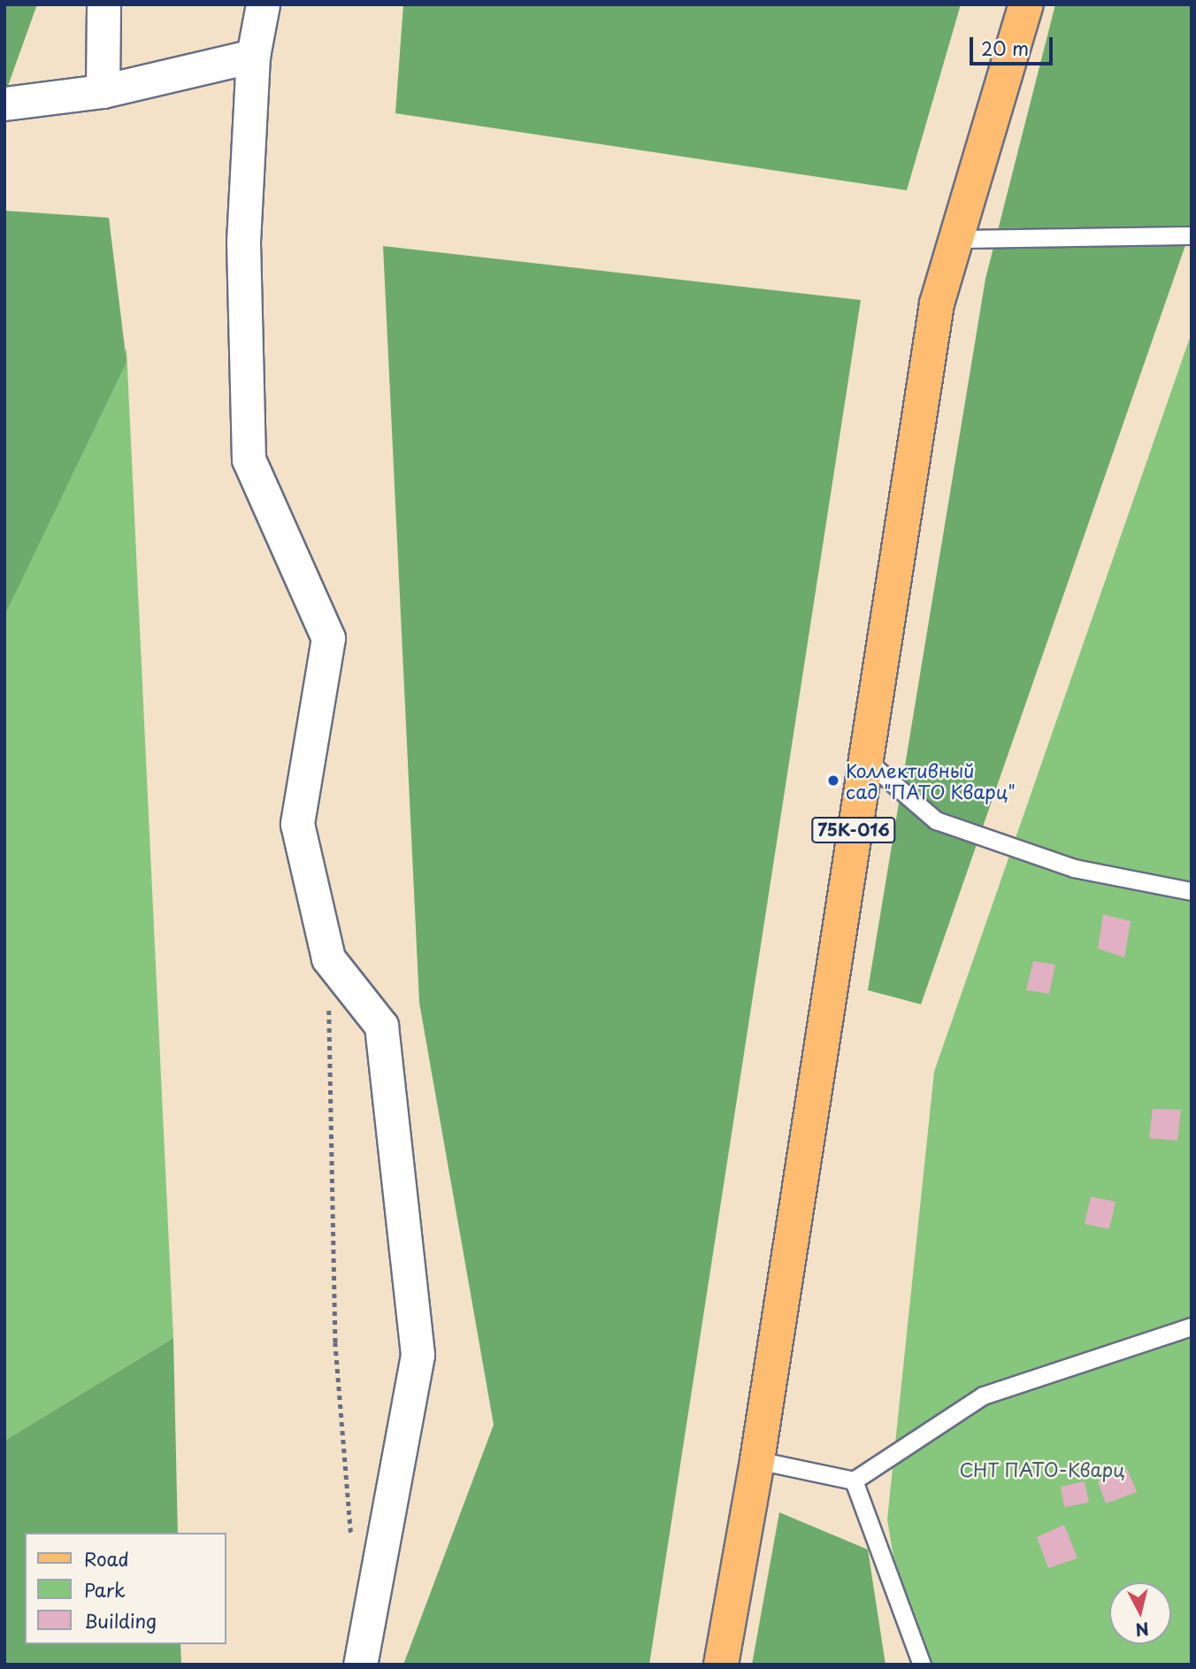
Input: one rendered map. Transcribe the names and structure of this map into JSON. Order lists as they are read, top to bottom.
{
  "streets": {
    "main road": ["75К-016"]
  },
  "parks": ["СНТ ПАТО-Кварц"],
  "places": ["Коллективный сад \"ПАТО Кварц\""],
  "legend": ["Road", "Park", "Building"],
  "scale_bar": "20 m",
  "north": "bottom"
}
